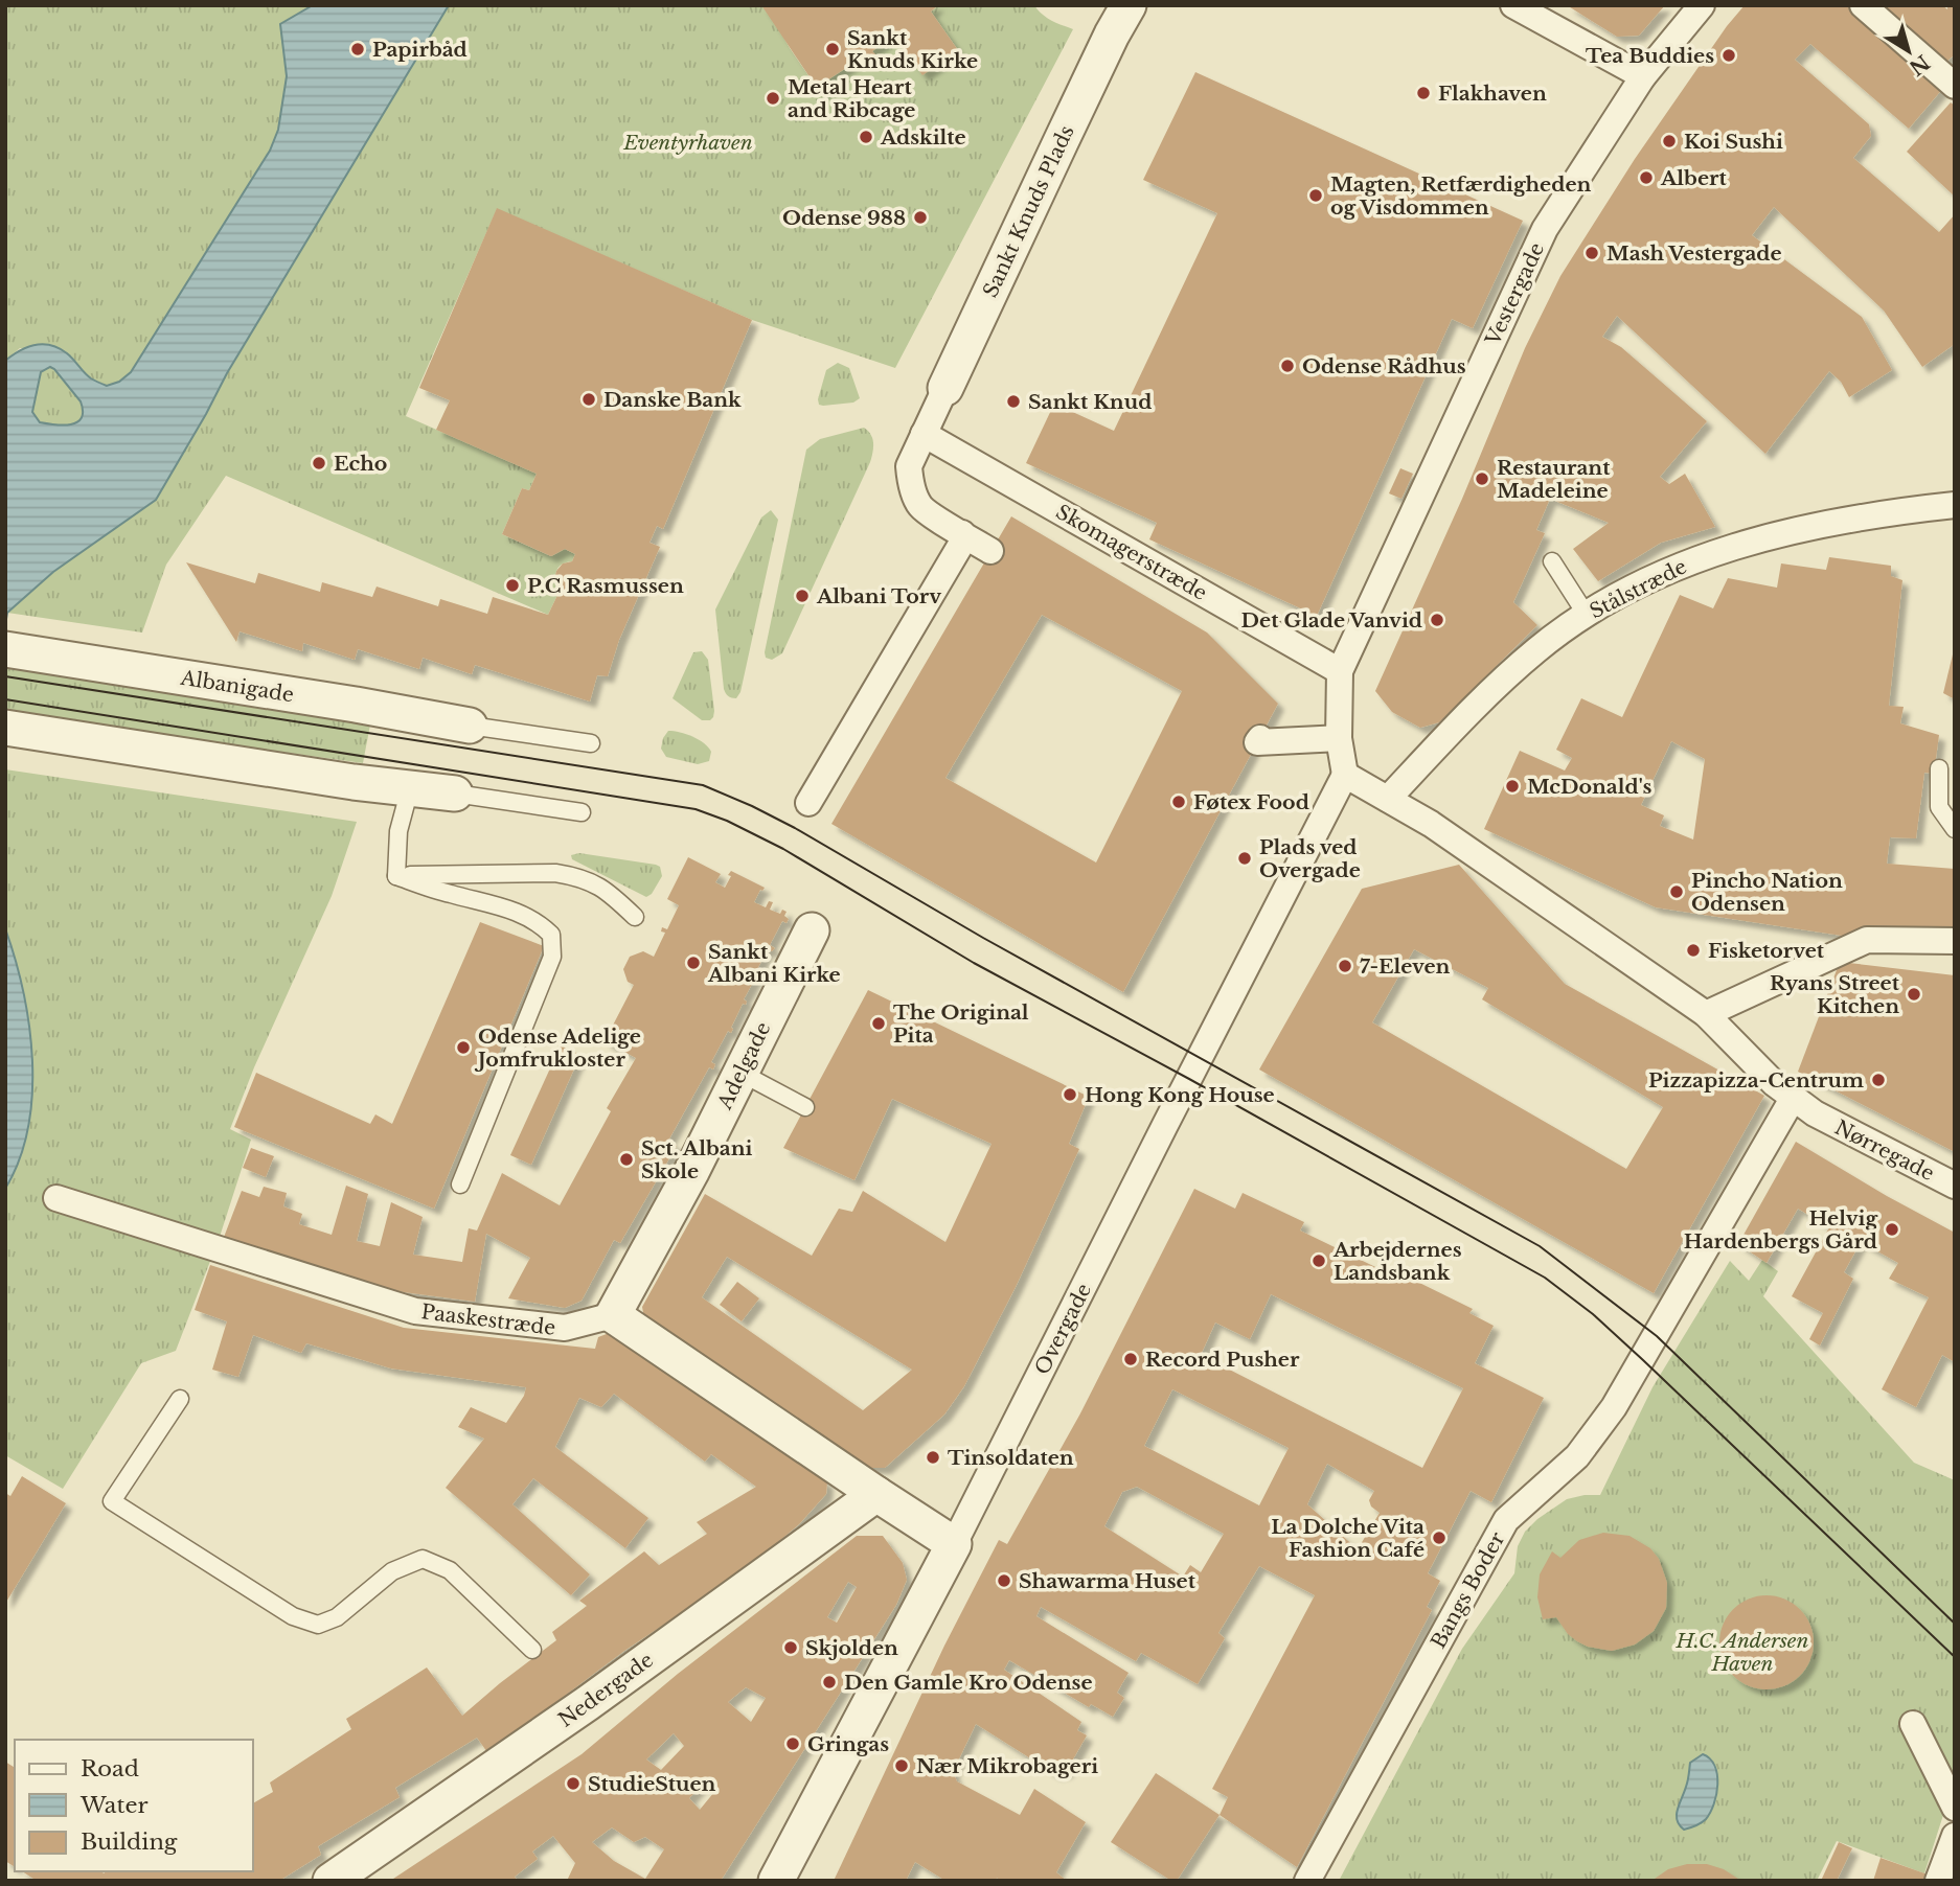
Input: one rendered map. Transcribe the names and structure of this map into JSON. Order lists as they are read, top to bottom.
{
  "streets": {
    "street": [
      "Sankt Knuds Plads",
      "Vestergade",
      "Skomagerstræde",
      "Stålstræde",
      "Albanigade",
      "Adelgade",
      "Nørregade",
      "Paaskestræde",
      "Overgade",
      "Bangs Boder",
      "Nedergade"
    ]
  },
  "crossings": [
    ["Vestergade", "Skomagerstræde"],
    ["Vestergade", "Overgade"],
    ["Adelgade", "Paaskestræde"],
    ["Nørregade", "Bangs Boder"]
  ],
  "parks": ["Eventyrhaven", "H.C. Andersen Haven"],
  "places": [
    "Papirbåd",
    "Sankt Knuds Kirke",
    "Tea Buddies",
    "Flakhaven",
    "Metal Heart and Ribcage",
    "Adskilte",
    "Koi Sushi",
    "Albert",
    "Magten, Retfærdigheden og Visdommen",
    "Odense 988",
    "Mash Vestergade",
    "Odense Rådhus",
    "Danske Bank",
    "Sankt Knud",
    "Echo",
    "Restaurant Madeleine",
    "P.C Rasmussen",
    "Albani Torv",
    "Det Glade Vanvid",
    "McDonald's",
    "Føtex Food",
    "Plads ved Overgade",
    "Pincho Nation Odensen",
    "Fisketorvet",
    "Sankt Albani Kirke",
    "7-Eleven",
    "Ryans Street Kitchen",
    "The Original Pita",
    "Odense Adelige Jomfrukloster",
    "Pizzapizza-Centrum",
    "Hong Kong House",
    "Sct. Albani Skole",
    "Helvig Hardenbergs Gård",
    "Arbejdernes Landsbank",
    "Record Pusher",
    "Tinsoldaten",
    "La Dolche Vita Fashion Café",
    "Shawarma Huset",
    "Skjolden",
    "Den Gamle Kro Odense",
    "Gringas",
    "Nær Mikrobageri",
    "StudieStuen"
  ],
  "legend": ["Road", "Water", "Building"],
  "north": "bottom right"
}
